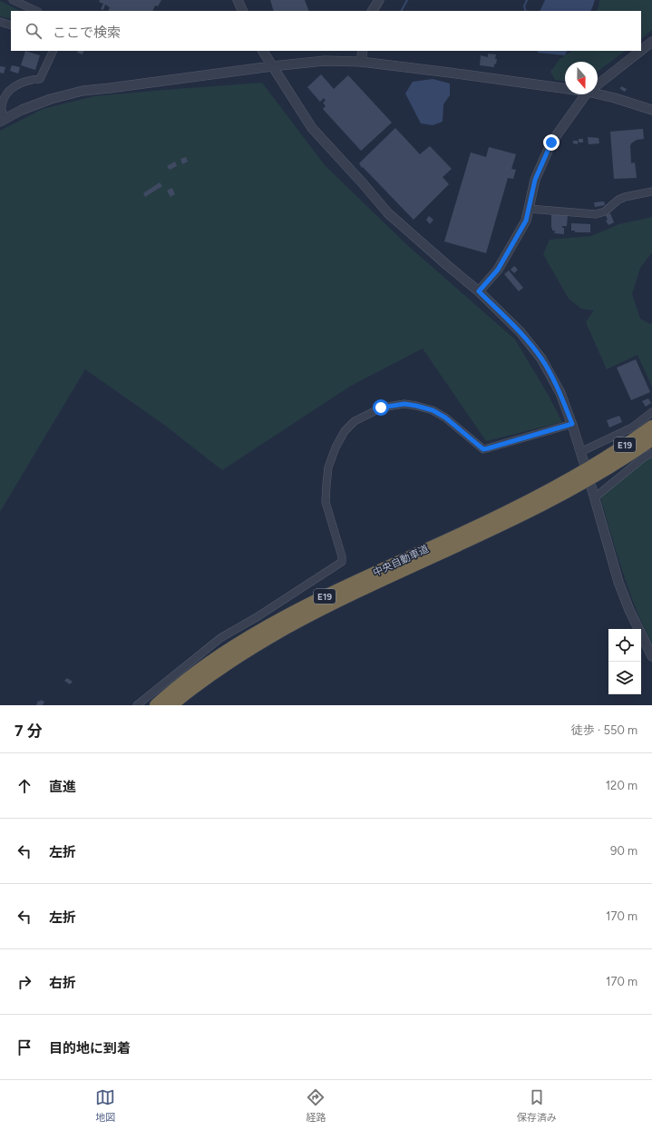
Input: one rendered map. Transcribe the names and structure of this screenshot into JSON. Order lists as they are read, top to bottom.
{
  "streets": {
    "highway": ["E19", "中央自動車道"]
  },
  "north": "bottom",
  "page": {
    "search": "ここで検索",
    "heading": ["7 分", "徒歩 · 550 m"],
    "list": [
      ["直進", "120 m"],
      ["左折", "90 m"],
      ["左折", "170 m"],
      ["右折", "170 m"],
      "目的地に到着"
    ],
    "nav": ["地図", "経路", "保存済み"]
  }
}
